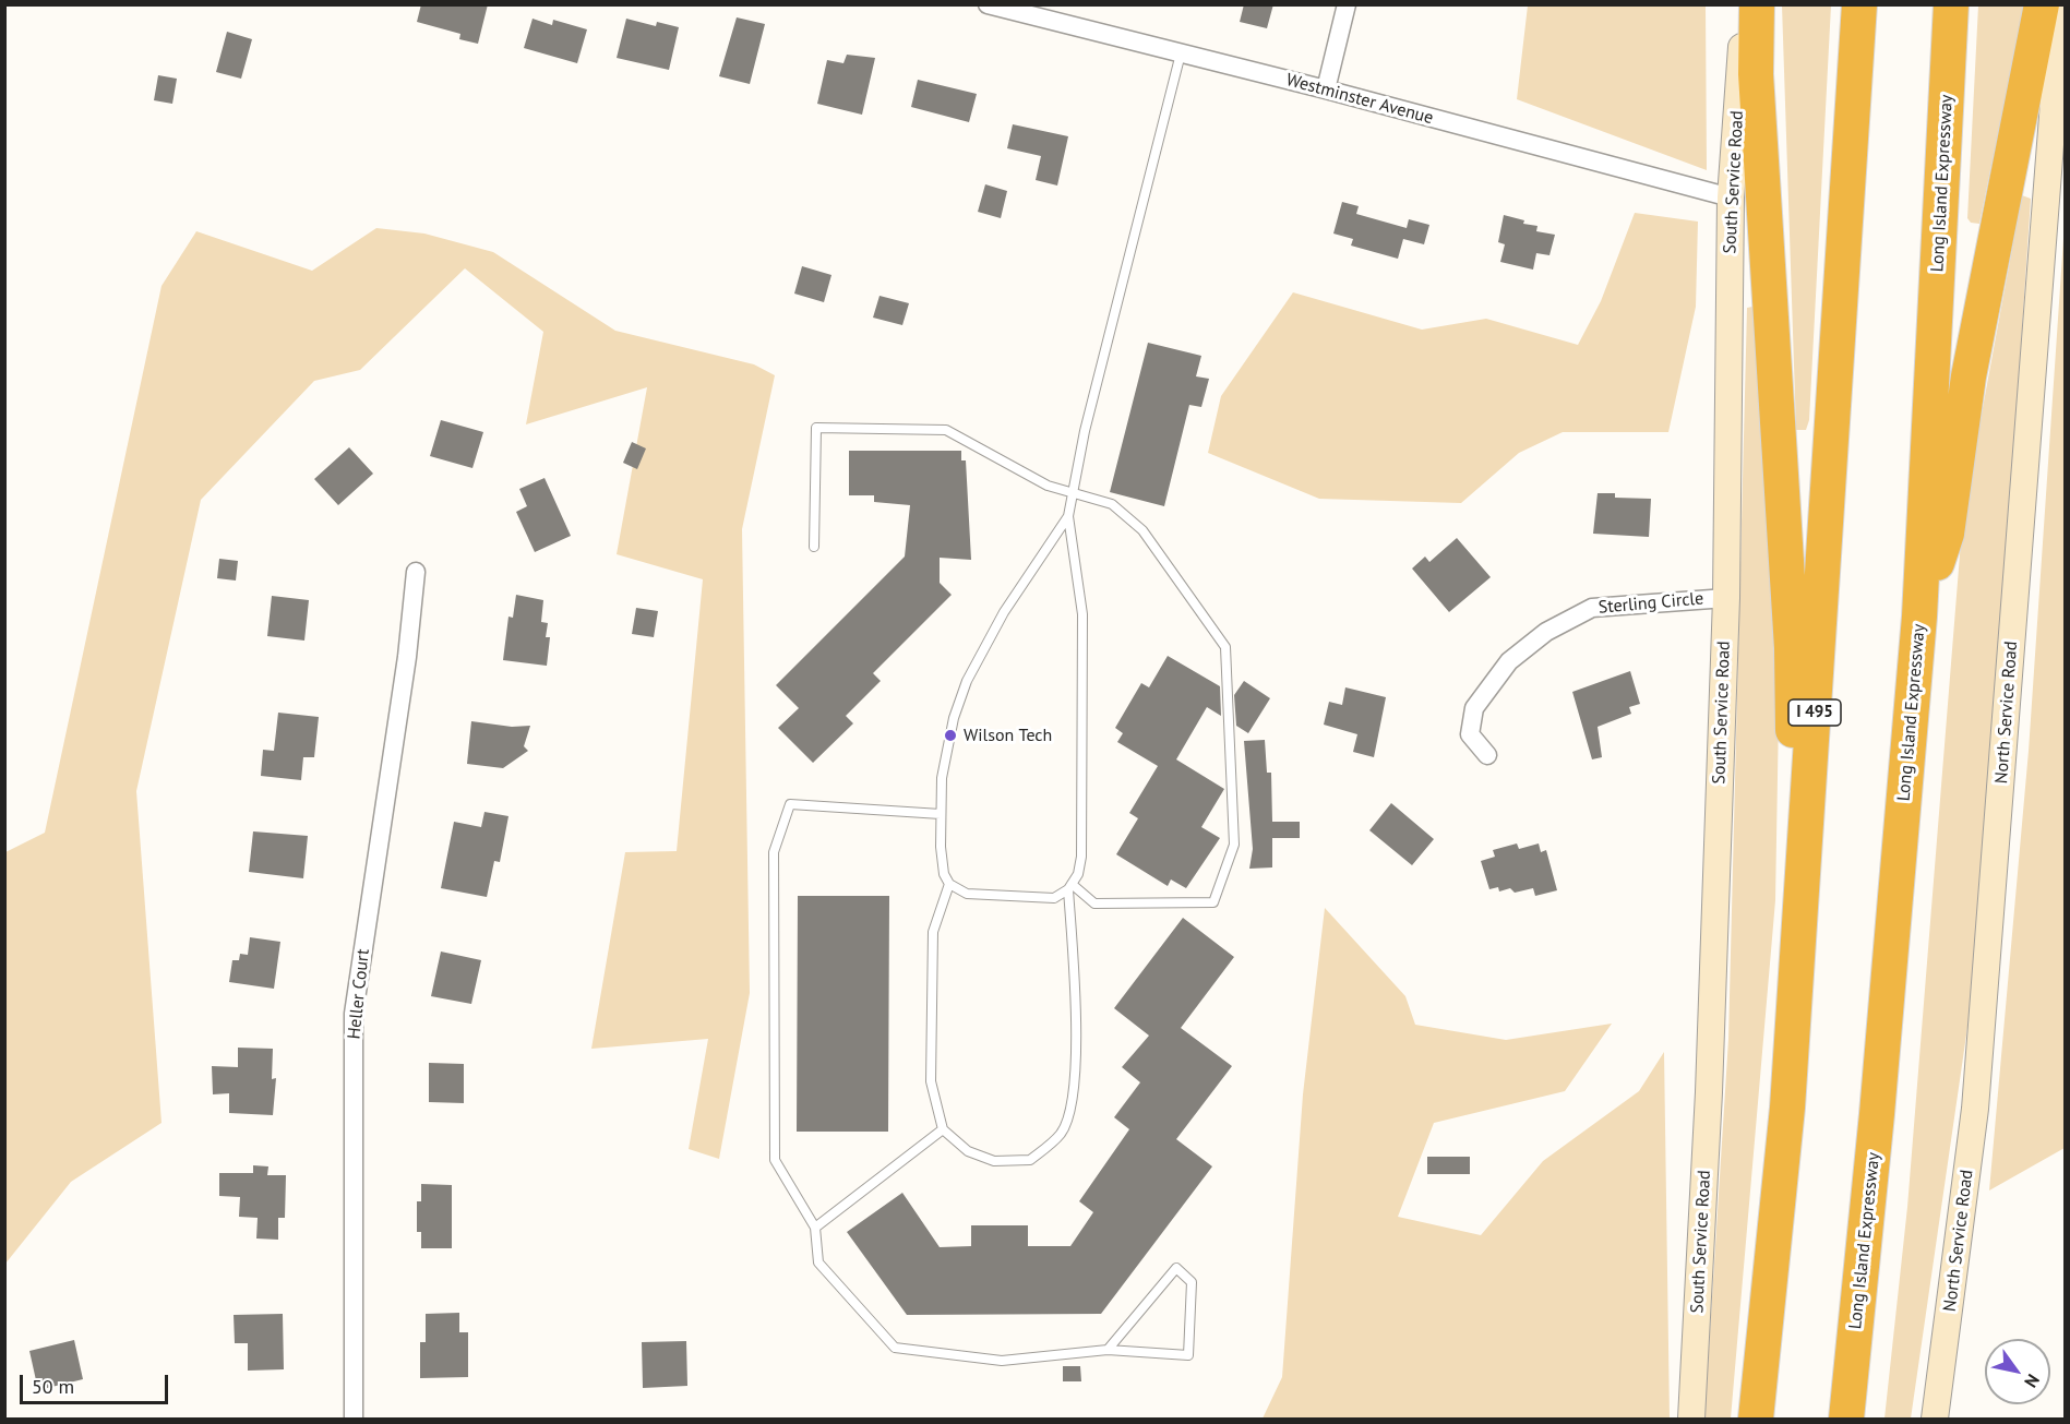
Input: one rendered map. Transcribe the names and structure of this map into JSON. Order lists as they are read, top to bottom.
{
  "streets": {
    "highway": ["Long Island Expressway", "I 495"],
    "main road": ["South Service Road", "North Service Road"],
    "street": ["Westminster Avenue", "Sterling Circle", "Heller Court"]
  },
  "crossings": [
    ["Westminster Avenue", "South Service Road"],
    ["South Service Road", "Sterling Circle"]
  ],
  "places": ["Wilson Tech"],
  "scale_bar": "50 m",
  "north": "bottom right"
}
